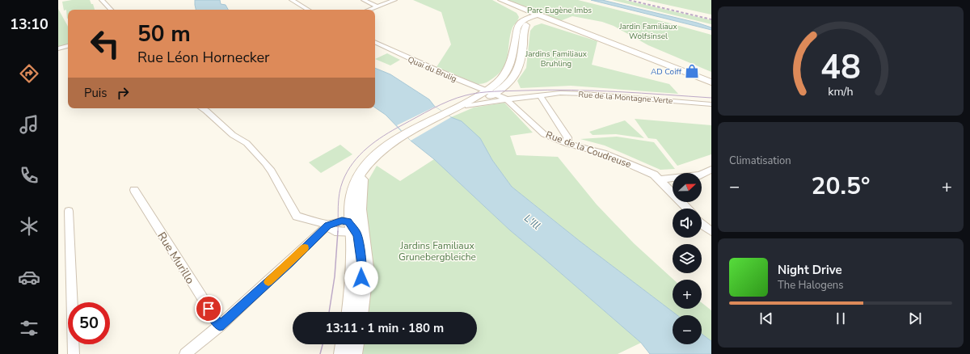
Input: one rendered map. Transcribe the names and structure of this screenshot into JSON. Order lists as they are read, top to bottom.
{
  "streets": {
    "main road": ["Rue de la Montagne Verte"],
    "street": ["Quai du Brulig", "Rue de la Coudreuse", "Rue Murillo"]
  },
  "crossings": [
    ["Quai du Brulig", "Rue de la Montagne Verte"],
    ["Rue de la Montagne Verte", "Rue de la Coudreuse"]
  ],
  "water": ["L'Ill"],
  "parks": [
    "Parc Eugène Imbs",
    "Jardin Familiaux Wolfsinsel",
    "Jardins Familiaux Bruhling",
    "Jardins Familiaux Grunebergbleiche"
  ],
  "places": {
    "shop": ["AD Coiff"]
  },
  "north": "right",
  "page": {
    "tabs": "13:10",
    "turn": ["50 m", "Rue Léon Hornecker"],
    "then": "Puis",
    "tile": "Climatisation",
    "map_buttons": ["+", "−"],
    "heat": ["−", "20.5°", "+"],
    "song": ["Night Drive", "The Halogens"],
    "limit": "50",
    "trip": "13:11 · 1 min · 180 m",
    "gauge": ["48", "km/h"]
  }
}
